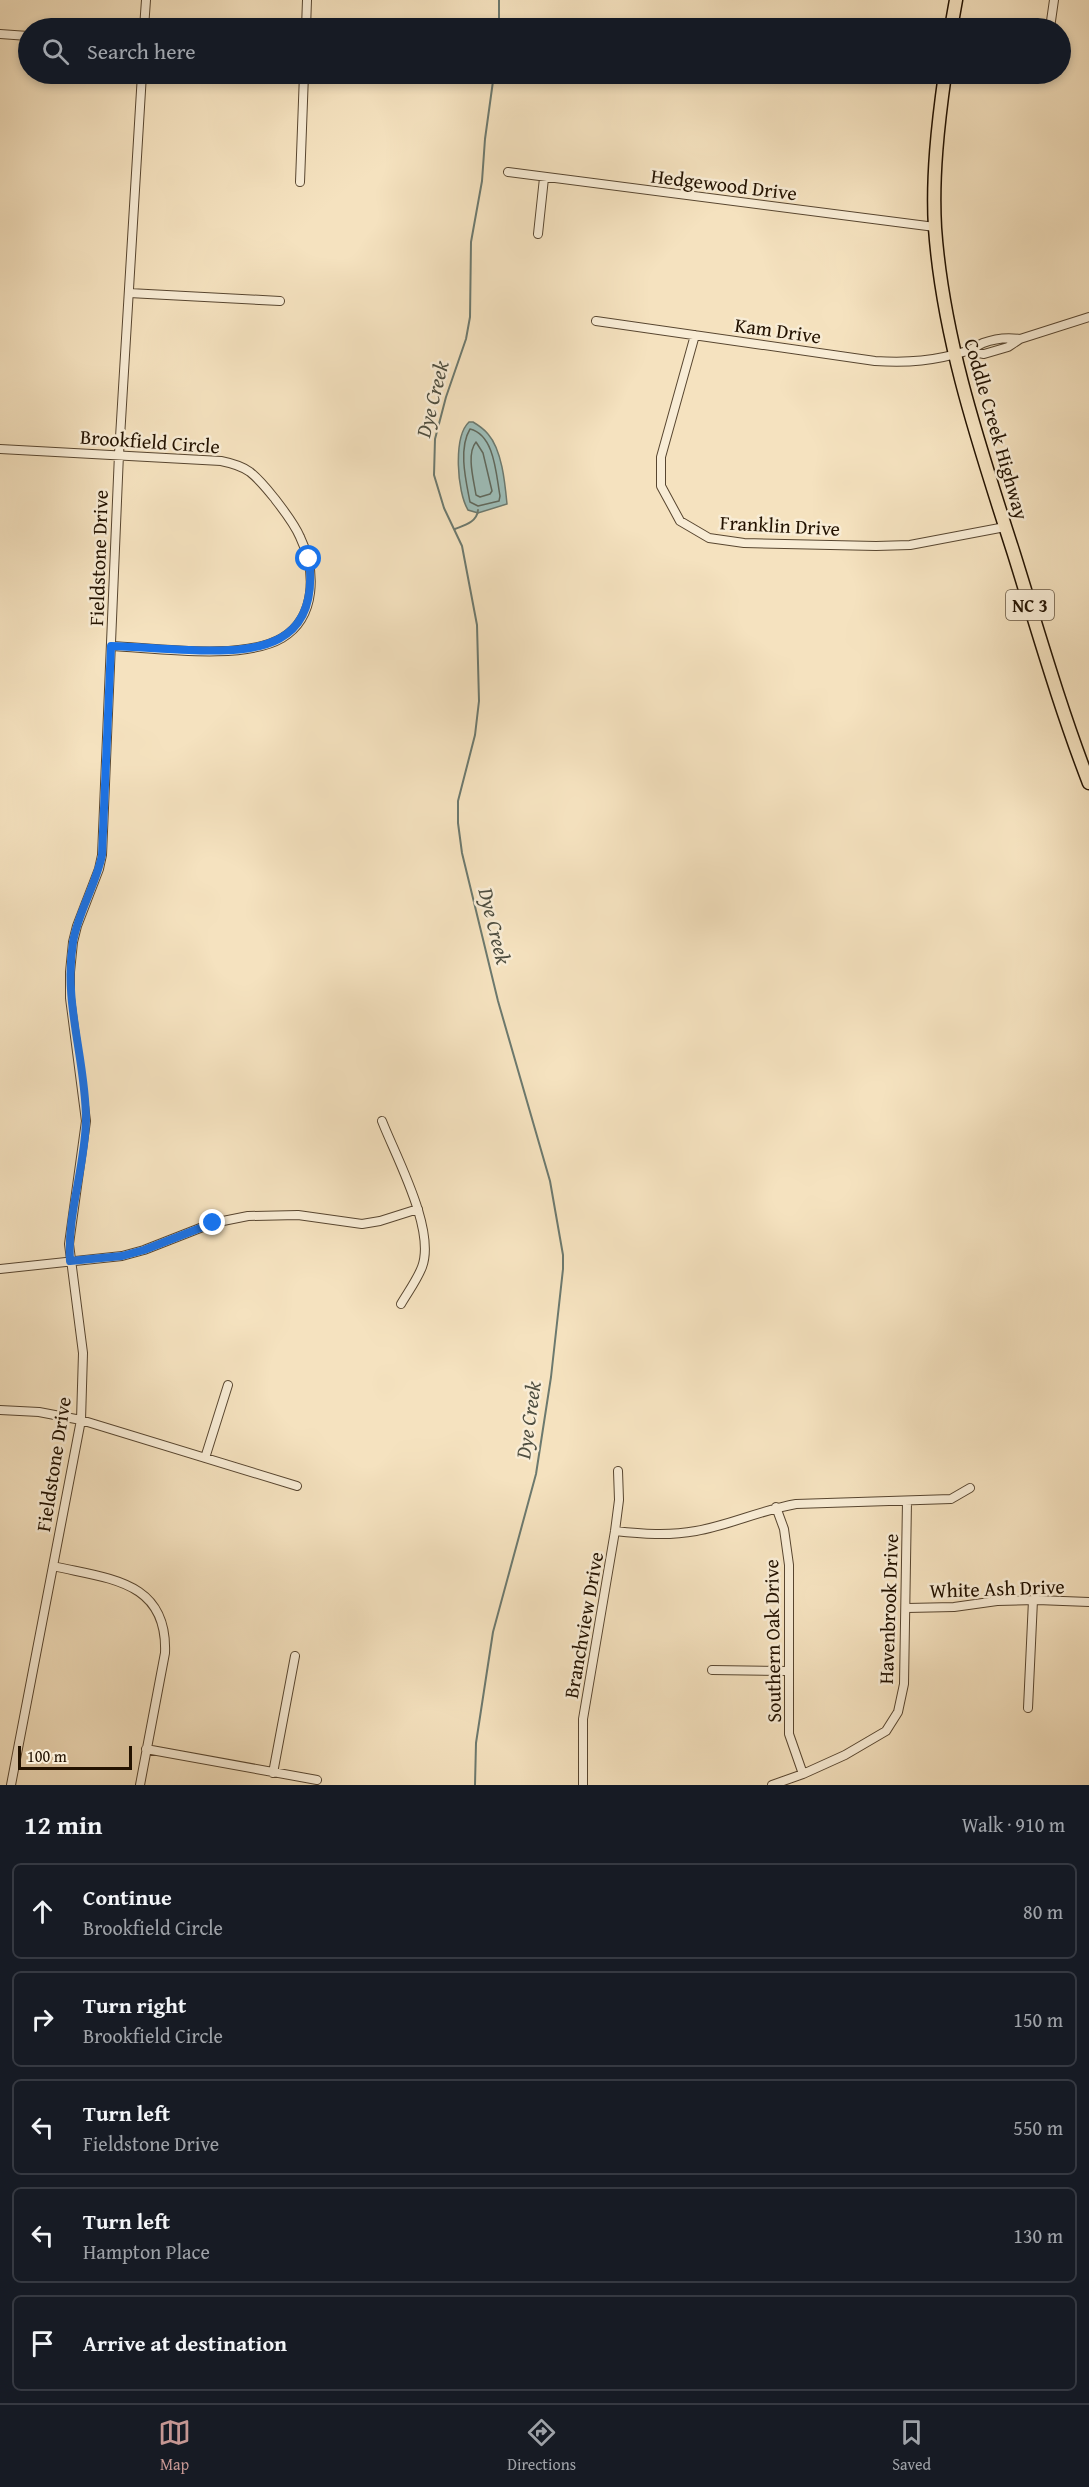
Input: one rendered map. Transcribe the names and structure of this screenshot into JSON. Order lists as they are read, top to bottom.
{
  "streets": {
    "main road": ["Coddle Creek Highway", "NC 3"],
    "street": [
      "Hedgewood Drive",
      "Kam Drive",
      "Brookfield Circle",
      "Franklin Drive",
      "Fieldstone Drive",
      "White Ash Drive",
      "Havenbrook Drive",
      "Branchview Drive",
      "Southern Oak Drive"
    ]
  },
  "crossings": [
    ["Hedgewood Drive", "Coddle Creek Highway"],
    ["Kam Drive", "Coddle Creek Highway"],
    ["Kam Drive", "Franklin Drive"],
    ["Coddle Creek Highway", "Franklin Drive"],
    ["Brookfield Circle", "Fieldstone Drive"],
    ["White Ash Drive", "Havenbrook Drive"],
    ["Havenbrook Drive", "Southern Oak Drive"]
  ],
  "water": ["Dye Creek"],
  "scale_bar": "100 m",
  "page": {
    "search": "Search here",
    "scale": "100 m",
    "heading": ["12 min", "Walk · 910 m"],
    "list": [
      ["Continue", "Brookfield Circle", "80 m"],
      ["Turn right", "Brookfield Circle", "150 m"],
      ["Turn left", "Fieldstone Drive", "550 m"],
      ["Turn left", "Hampton Place", "130 m"],
      "Arrive at destination"
    ],
    "nav": ["Map", "Directions", "Saved"]
  }
}
